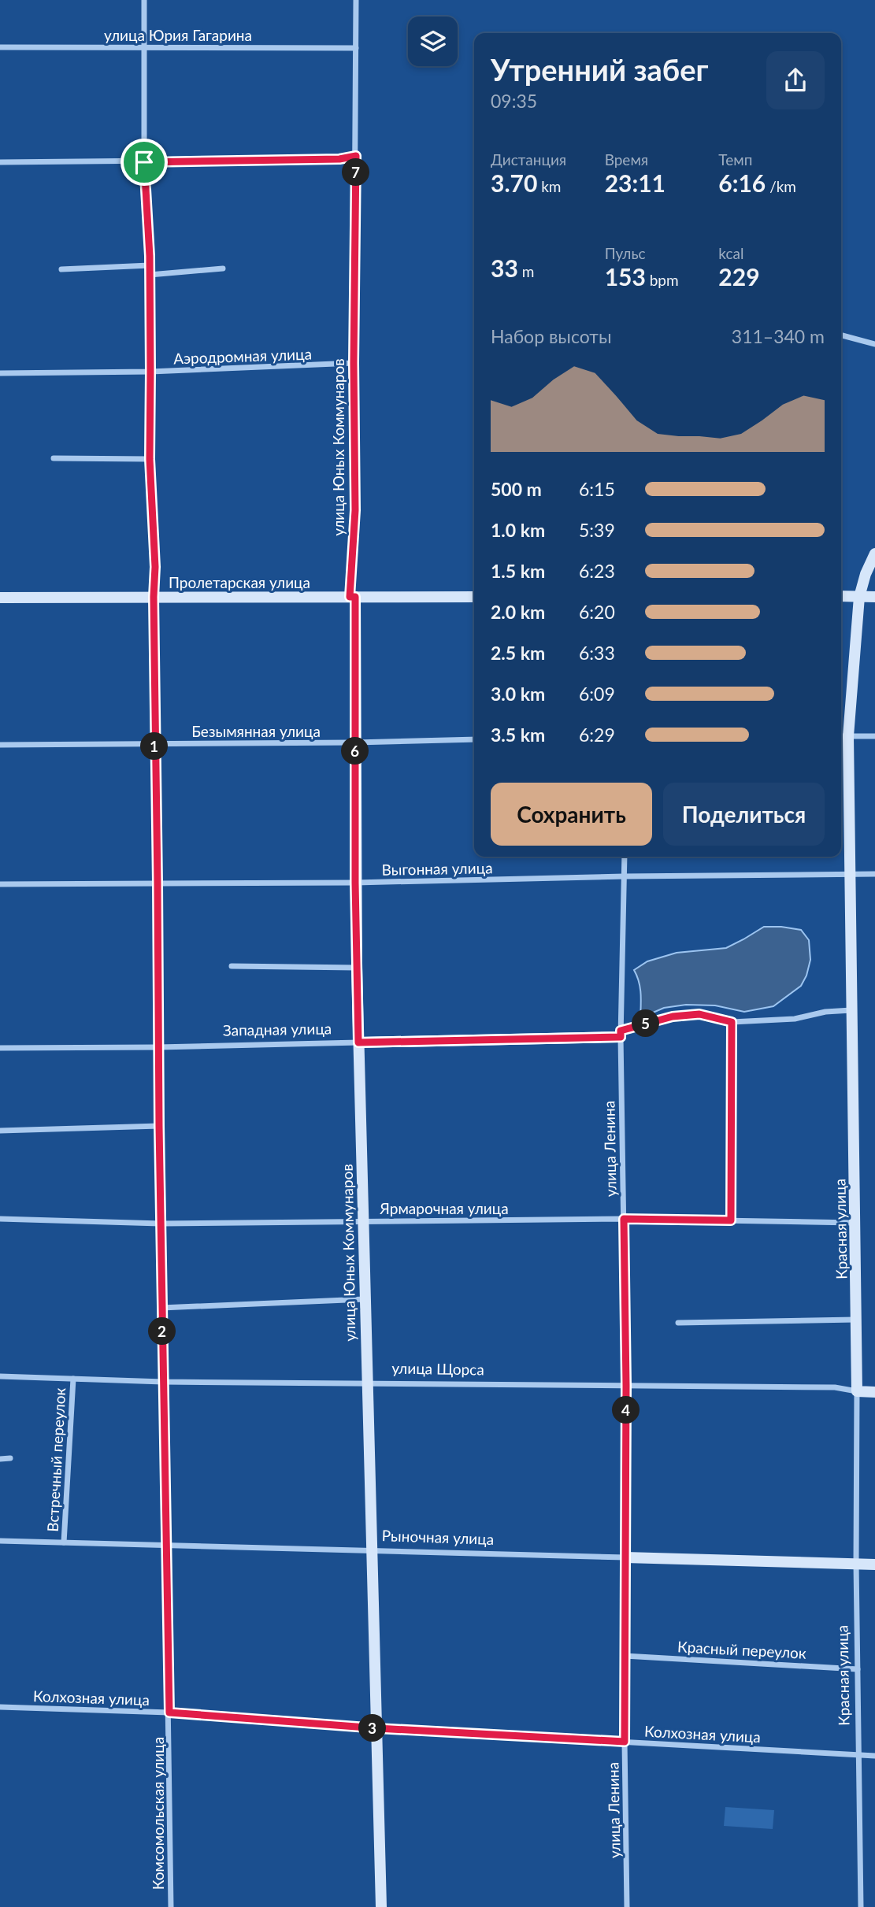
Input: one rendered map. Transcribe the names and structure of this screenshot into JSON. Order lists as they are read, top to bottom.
{
  "streets": {
    "street": [
      "улица Юрия Гагарина",
      "Аэродромная улица",
      "улица Юных Коммунаров",
      "Пролетарская улица",
      "Безымянная улица",
      "Выгонная улица",
      "Западная улица",
      "улица Ленина",
      "Ярмарочная улица",
      "Красная улица",
      "улица Щорса",
      "Встречный переулок",
      "Рыночная улица",
      "Красный переулок",
      "Колхозная улица",
      "Комсомольская улица"
    ]
  },
  "crossings": [
    ["улица Юрия Гагарина", "улица Юных Коммунаров"],
    ["улица Юрия Гагарина", "Комсомольская улица"],
    ["Аэродромная улица", "улица Юных Коммунаров"],
    ["Аэродромная улица", "Комсомольская улица"],
    ["улица Юных Коммунаров", "Пролетарская улица"],
    ["улица Юных Коммунаров", "Безымянная улица"],
    ["улица Юных Коммунаров", "Выгонная улица"],
    ["улица Юных Коммунаров", "Западная улица"],
    ["улица Юных Коммунаров", "Ярмарочная улица"],
    ["улица Юных Коммунаров", "улица Щорса"],
    ["улица Юных Коммунаров", "Рыночная улица"],
    ["улица Юных Коммунаров", "Колхозная улица"],
    ["Пролетарская улица", "Комсомольская улица"],
    ["Безымянная улица", "Комсомольская улица"],
    ["Выгонная улица", "улица Ленина"],
    ["Выгонная улица", "Красная улица"],
    ["Выгонная улица", "Комсомольская улица"],
    ["Западная улица", "улица Ленина"],
    ["Западная улица", "Комсомольская улица"],
    ["улица Ленина", "Ярмарочная улица"],
    ["улица Ленина", "улица Щорса"],
    ["улица Ленина", "Рыночная улица"],
    ["улица Ленина", "Красный переулок"],
    ["улица Ленина", "Колхозная улица"],
    ["Ярмарочная улица", "Красная улица"],
    ["Ярмарочная улица", "Комсомольская улица"],
    ["Красная улица", "улица Щорса"],
    ["Красная улица", "Рыночная улица"],
    ["Красная улица", "Красный переулок"],
    ["Красная улица", "Колхозная улица"],
    ["улица Щорса", "Встречный переулок"],
    ["улица Щорса", "Комсомольская улица"],
    ["Встречный переулок", "Рыночная улица"],
    ["Рыночная улица", "Комсомольская улица"],
    ["Колхозная улица", "Комсомольская улица"]
  ],
  "page": {
    "heading": ["Утренний забег", "09:35"],
    "stats": [
      ["Дистанция", "3.70 km"],
      ["Время", "23:11"],
      ["Темп", "6:16 /km"],
      ["33 m"],
      ["Пульс", "153 bpm"],
      ["kcal", "229"]
    ],
    "pins": [
      "7",
      "1",
      "6",
      "5",
      "2",
      "4",
      "3"
    ],
    "chart": ["Набор высоты", "311–340 m"],
    "list": [
      {
        "name": "500 m",
        "note": "6:15"
      },
      {
        "name": "1.0 km",
        "note": "5:39"
      },
      {
        "name": "1.5 km",
        "note": "6:23"
      },
      {
        "name": "2.0 km",
        "note": "6:20"
      },
      {
        "name": "2.5 km",
        "note": "6:33"
      },
      {
        "name": "3.0 km",
        "note": "6:09"
      },
      {
        "name": "3.5 km",
        "note": "6:29"
      }
    ],
    "buttons": ["Сохранить", "Поделиться"]
  }
}
